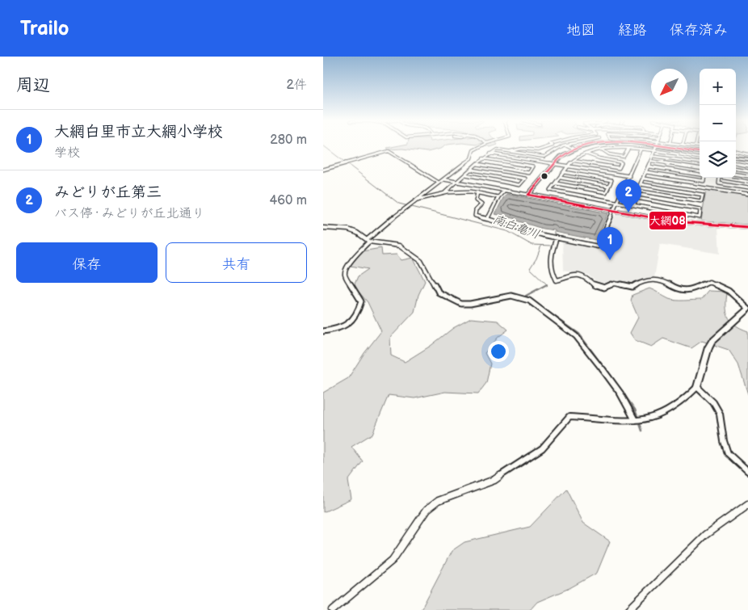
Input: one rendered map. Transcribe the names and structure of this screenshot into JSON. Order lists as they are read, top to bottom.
{
  "water": ["南白亀川"],
  "lines": ["transit line 大網08"],
  "north": "bottom left",
  "page": {
    "header": "Trailo",
    "nav": ["地図", "経路", "保存済み"],
    "heading": ["周辺", "2件"],
    "map_buttons": ["+", "−"],
    "list": [
      {
        "mark": "1",
        "name": "大網白里市立大網小学校",
        "note": "学校",
        "value": "280 m"
      },
      {
        "mark": "2",
        "name": "みどりが丘第三",
        "note": "バス停 · みどりが丘北通り",
        "value": "460 m"
      }
    ],
    "pins": ["2", "1"],
    "buttons": ["保存", "共有"]
  }
}
